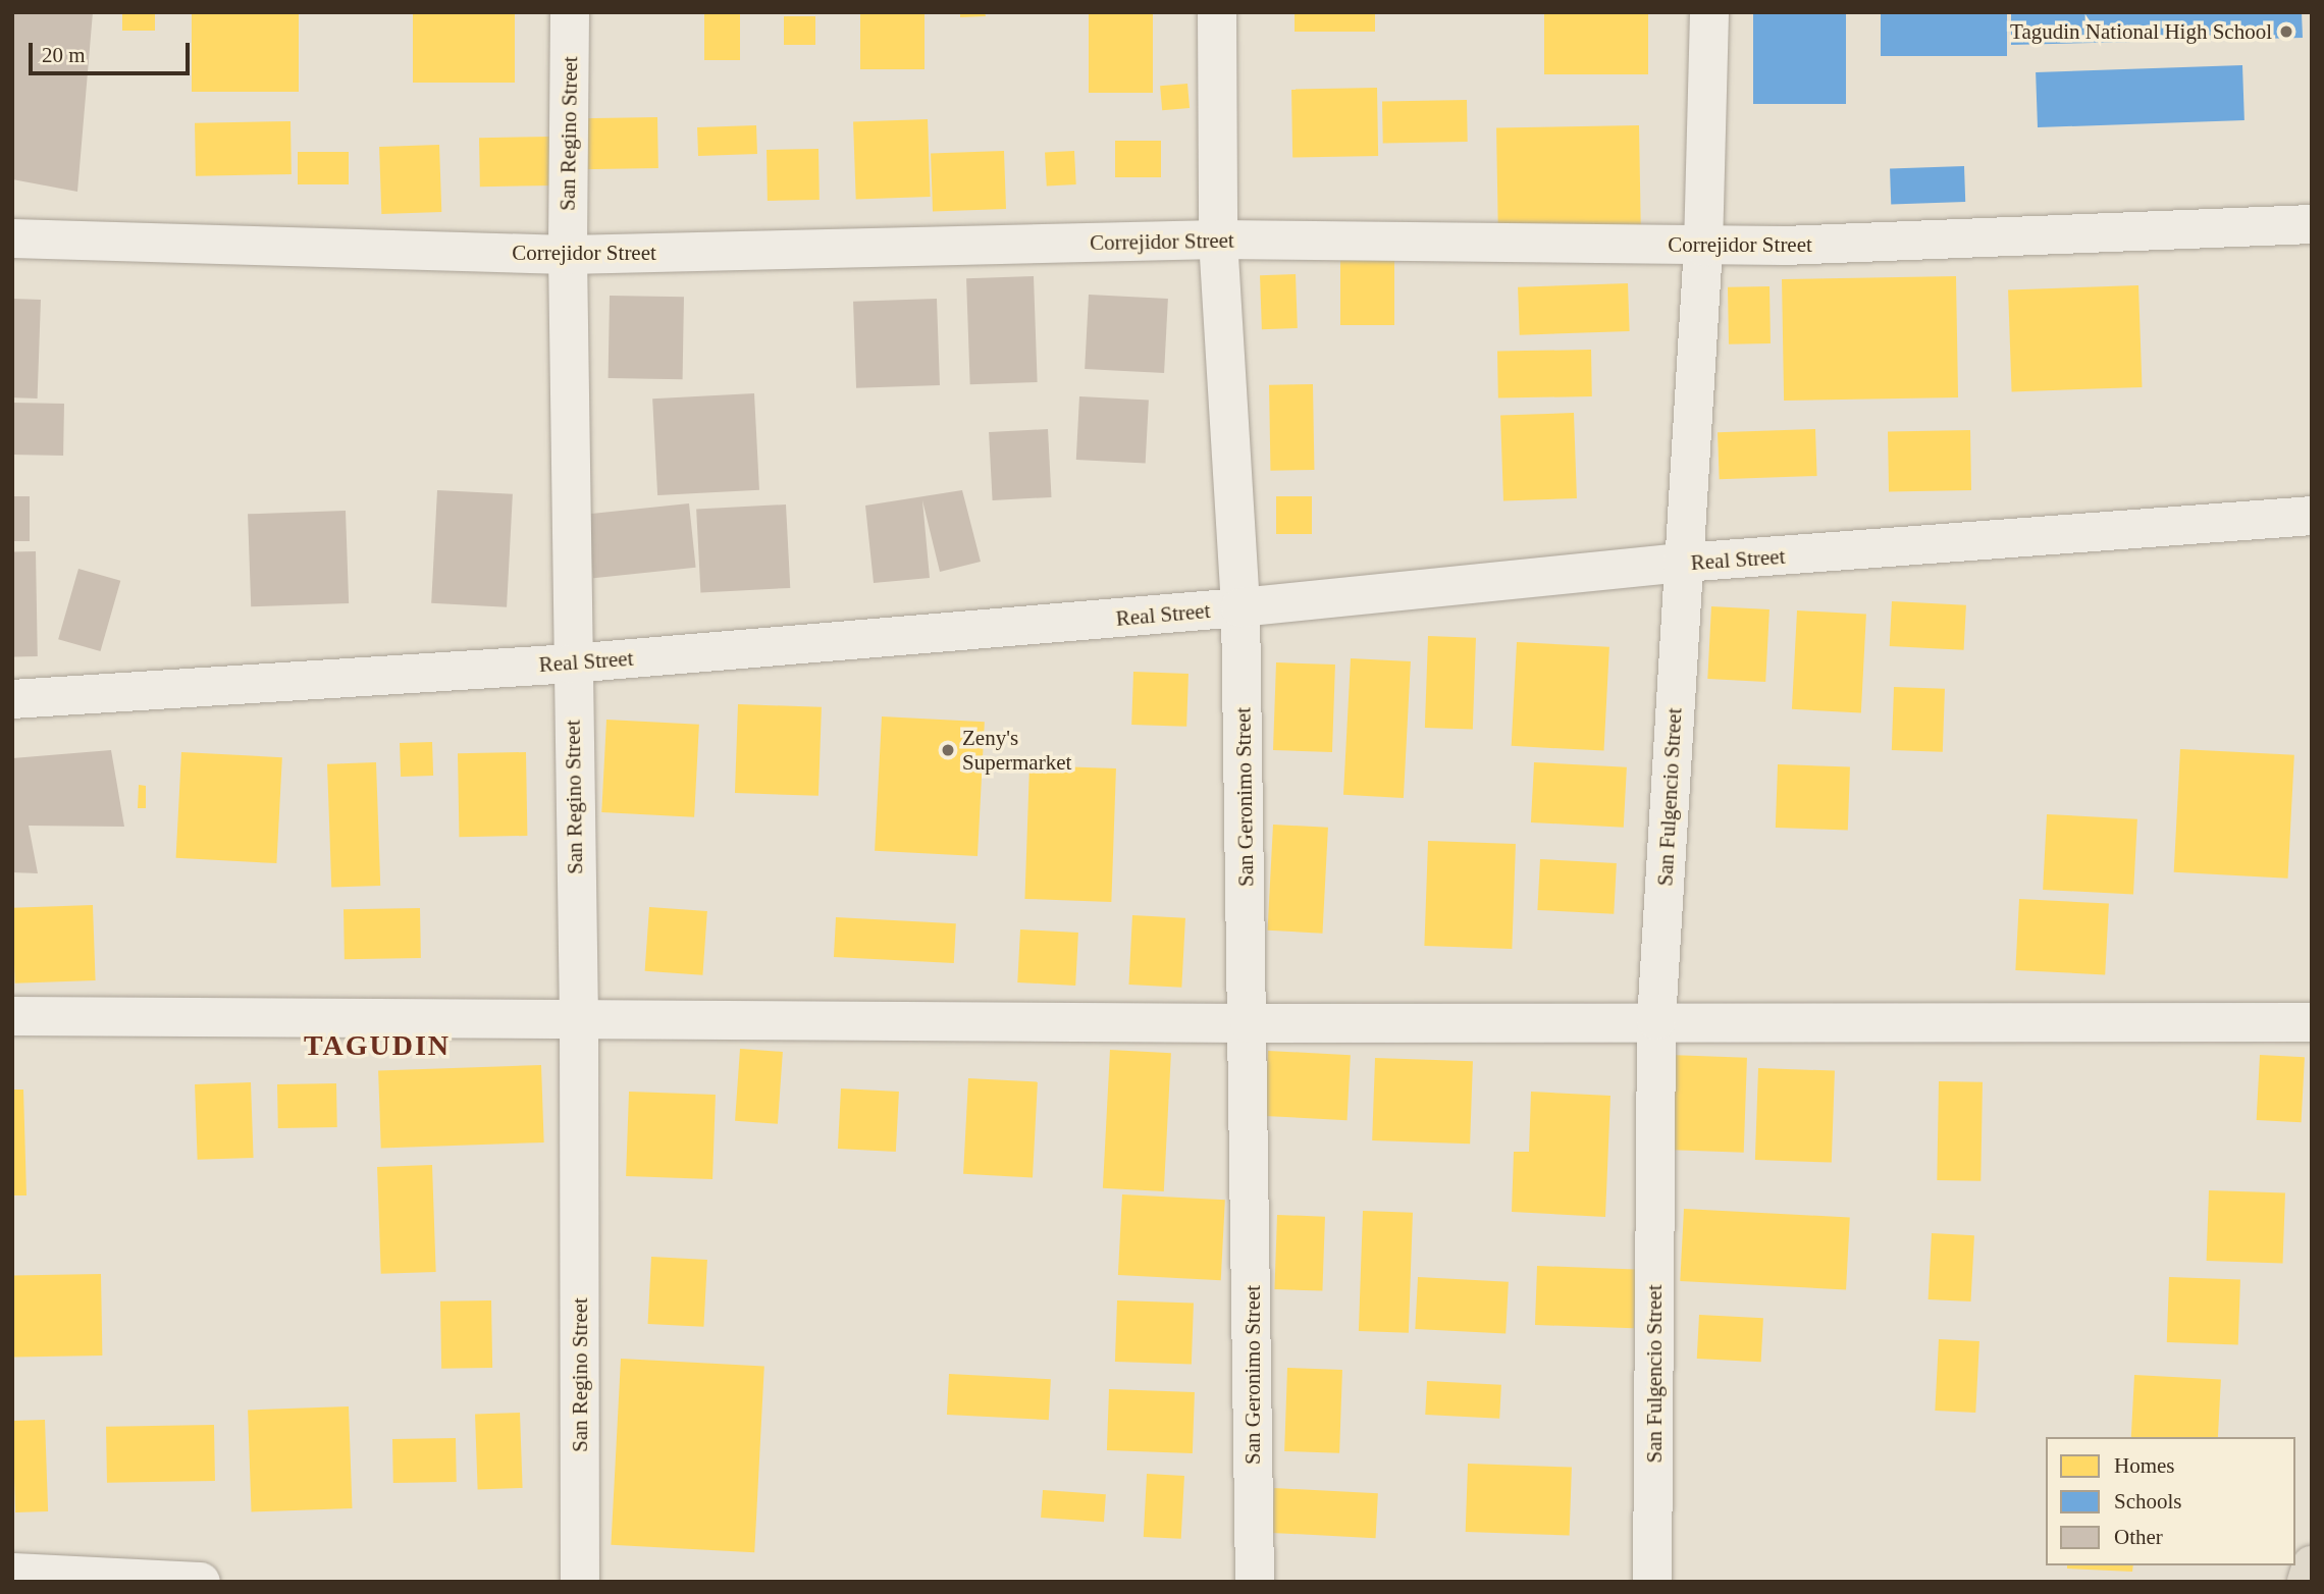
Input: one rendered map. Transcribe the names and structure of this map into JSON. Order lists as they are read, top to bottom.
{
  "streets": {
    "street": [
      "San Regino Street",
      "Correjidor Street",
      "Real Street",
      "San Geronimo Street",
      "San Fulgencio Street"
    ]
  },
  "crossings": [
    ["San Regino Street", "Correjidor Street"],
    ["San Regino Street", "Real Street"],
    ["Correjidor Street", "San Geronimo Street"],
    ["Correjidor Street", "San Fulgencio Street"],
    ["Real Street", "San Geronimo Street"],
    ["Real Street", "San Fulgencio Street"]
  ],
  "districts": ["TAGUDIN"],
  "places": ["Tagudin National High School", "Zeny's Supermarket"],
  "legend": ["Homes", "Schools", "Other"],
  "scale_bar": "20 m"
}
